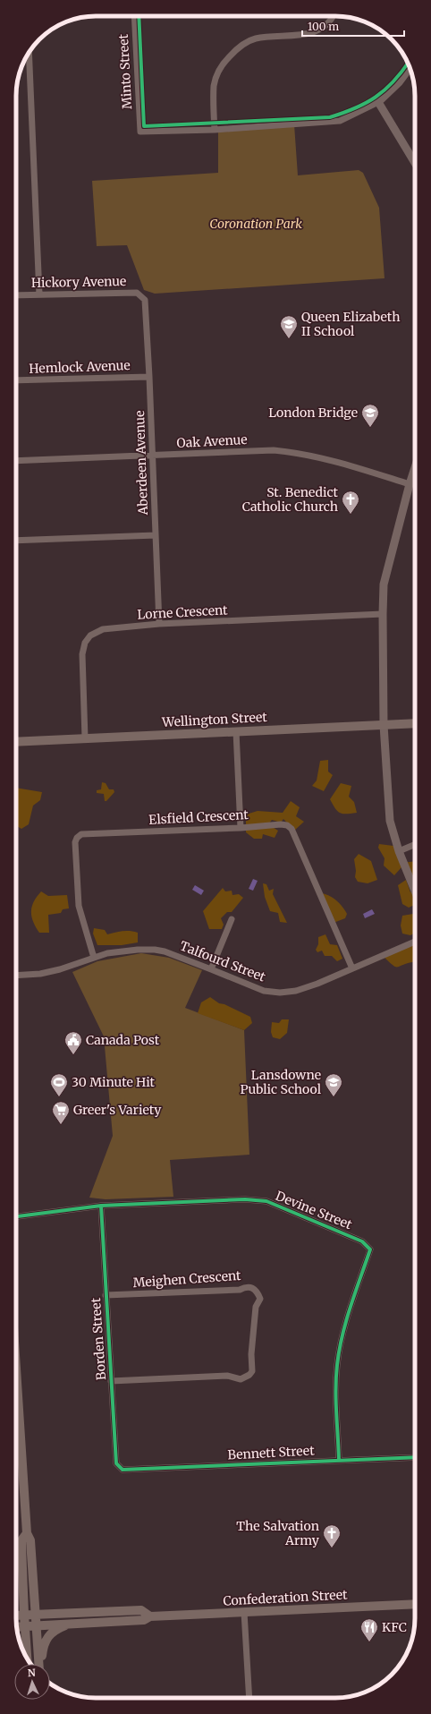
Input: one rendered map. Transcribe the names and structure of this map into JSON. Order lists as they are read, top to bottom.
{
  "streets": {
    "main road": ["Wellington Street", "Confederation Street"],
    "street": [
      "Minto Street",
      "Hickory Avenue",
      "Hemlock Avenue",
      "Oak Avenue",
      "Aberdeen Avenue",
      "Lorne Crescent",
      "Elsfield Crescent",
      "Talfourd Street",
      "Devine Street",
      "Meighen Crescent",
      "Borden Street",
      "Bennett Street"
    ]
  },
  "crossings": [
    ["Hickory Avenue", "Aberdeen Avenue"],
    ["Hemlock Avenue", "Aberdeen Avenue"],
    ["Oak Avenue", "Aberdeen Avenue"],
    ["Aberdeen Avenue", "Lorne Crescent"],
    ["Lorne Crescent", "Wellington Street"],
    ["Elsfield Crescent", "Talfourd Street"],
    ["Devine Street", "Borden Street"],
    ["Devine Street", "Bennett Street"],
    ["Meighen Crescent", "Borden Street"],
    ["Borden Street", "Bennett Street"]
  ],
  "parks": ["Coronation Park"],
  "places": {
    "school or university": ["Queen Elizabeth II School", "London Bridge", "Lansdowne Public School"],
    "church": ["St. Benedict Catholic Church", "The Salvation Army"],
    "public building": ["Canada Post"],
    "sports": ["30 Minute Hit"],
    "supermarket": ["Greer's Variety"],
    "restaurant": ["KFC"]
  },
  "scale_bar": "100 m",
  "north": "top"
}
